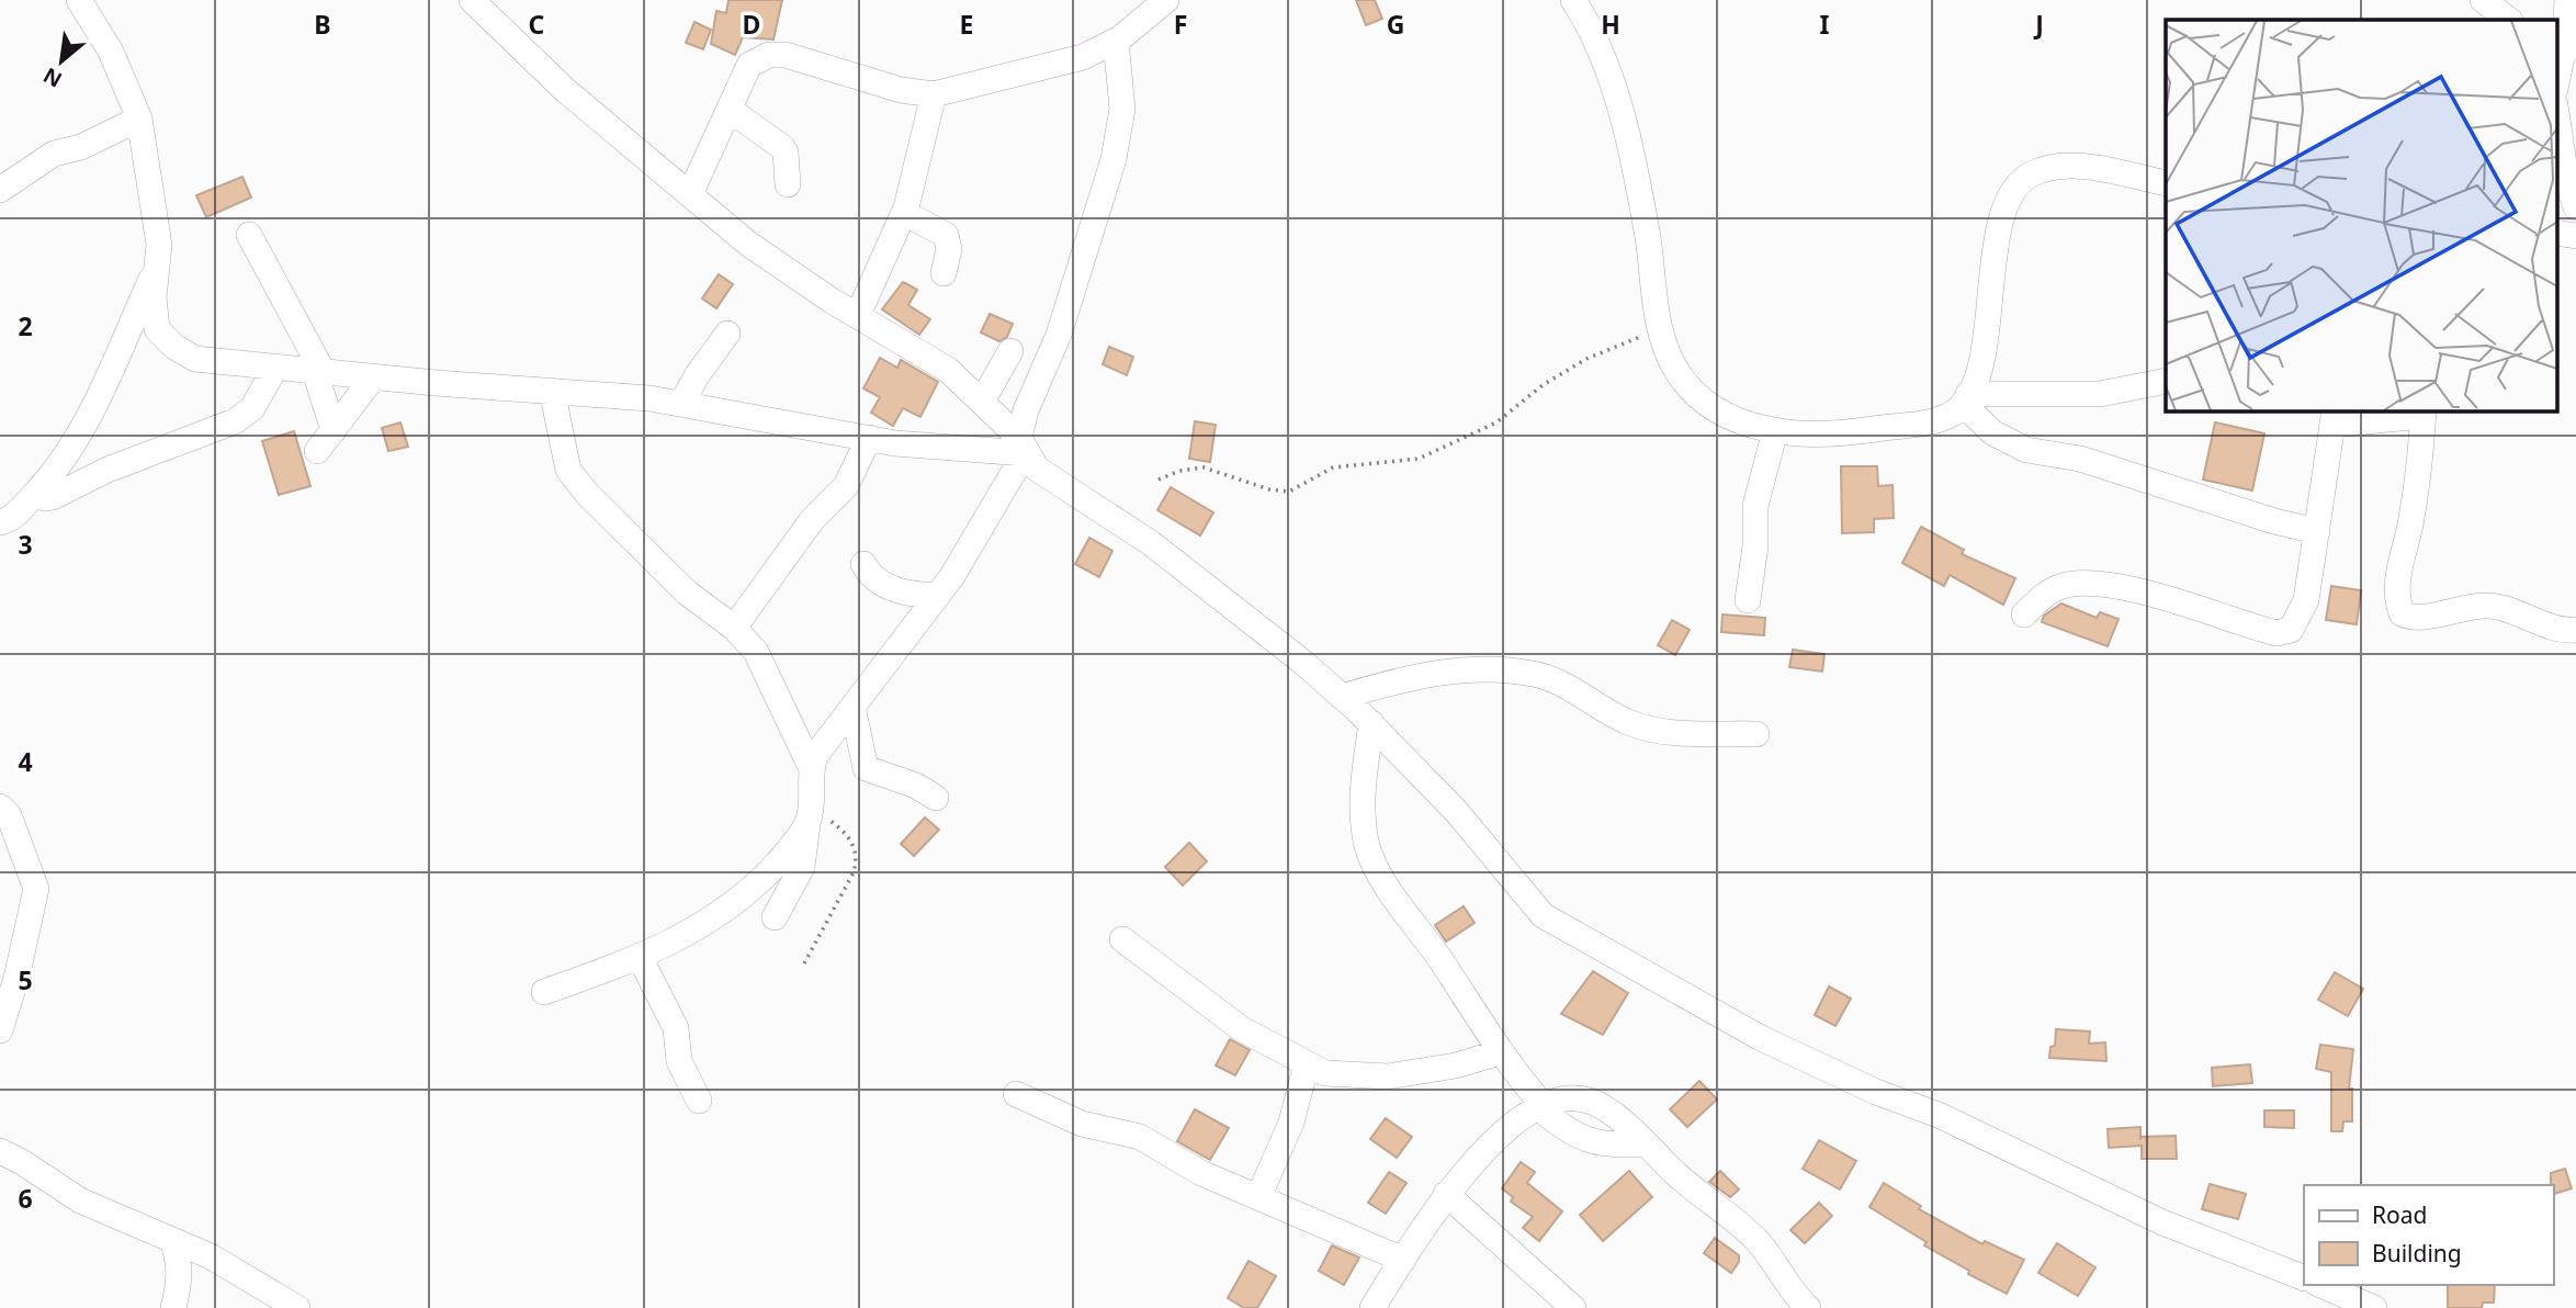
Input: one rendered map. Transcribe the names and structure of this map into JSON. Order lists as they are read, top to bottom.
{
  "legend": ["Road", "Building"],
  "north": "bottom left",
  "grid": {
    "columns": [
      "B",
      "C",
      "D",
      "E",
      "F",
      "G",
      "H",
      "I",
      "J"
    ],
    "rows": [
      "2",
      "3",
      "4",
      "5",
      "6"
    ]
  }
}
